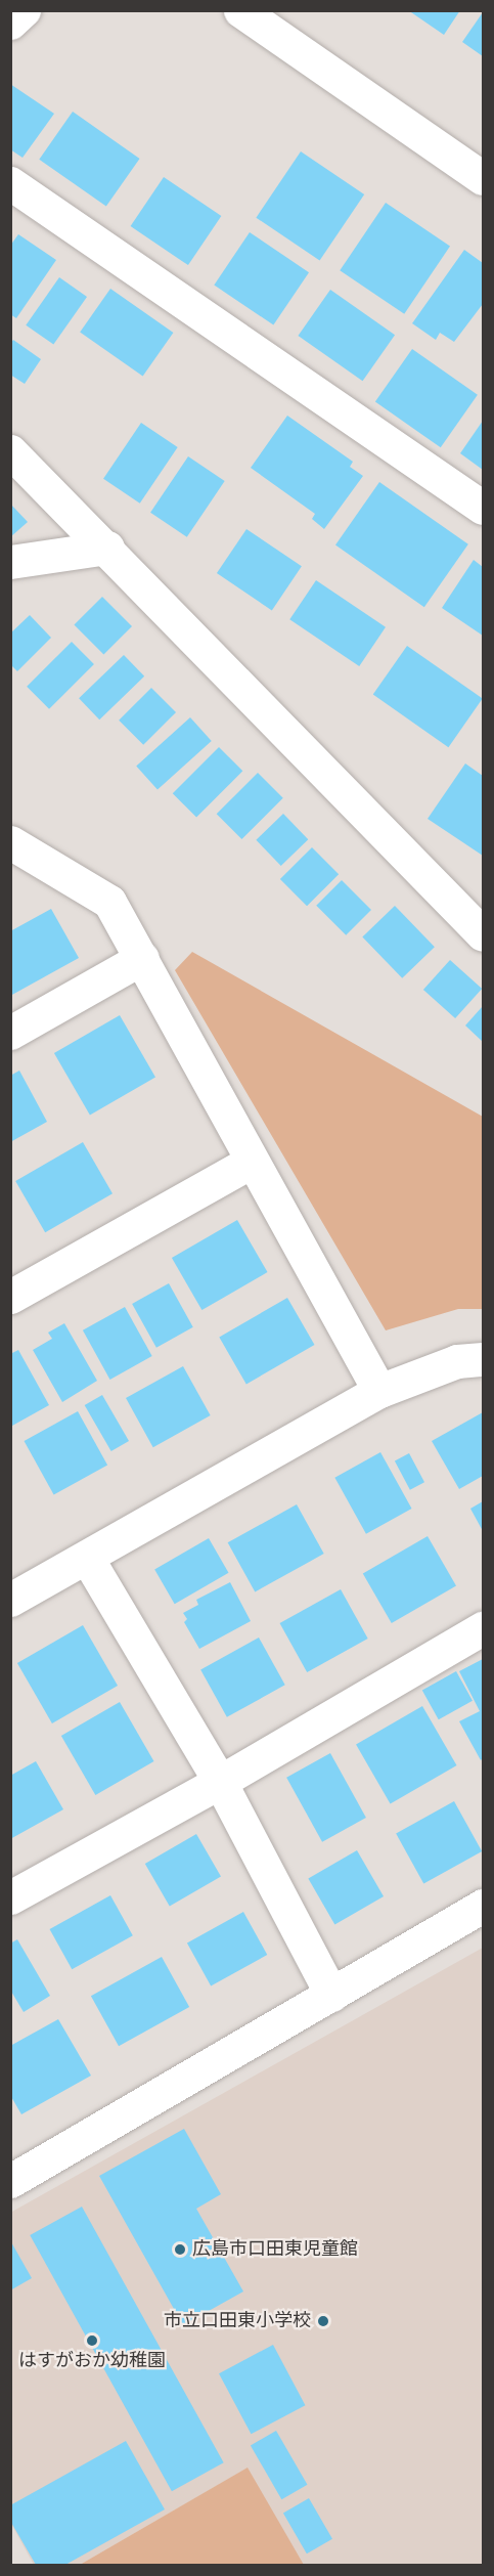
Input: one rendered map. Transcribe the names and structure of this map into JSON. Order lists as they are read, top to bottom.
{
  "places": ["広島市口田東児童館", "市立口田東小学校", "はすがおか幼稚園"]
}
